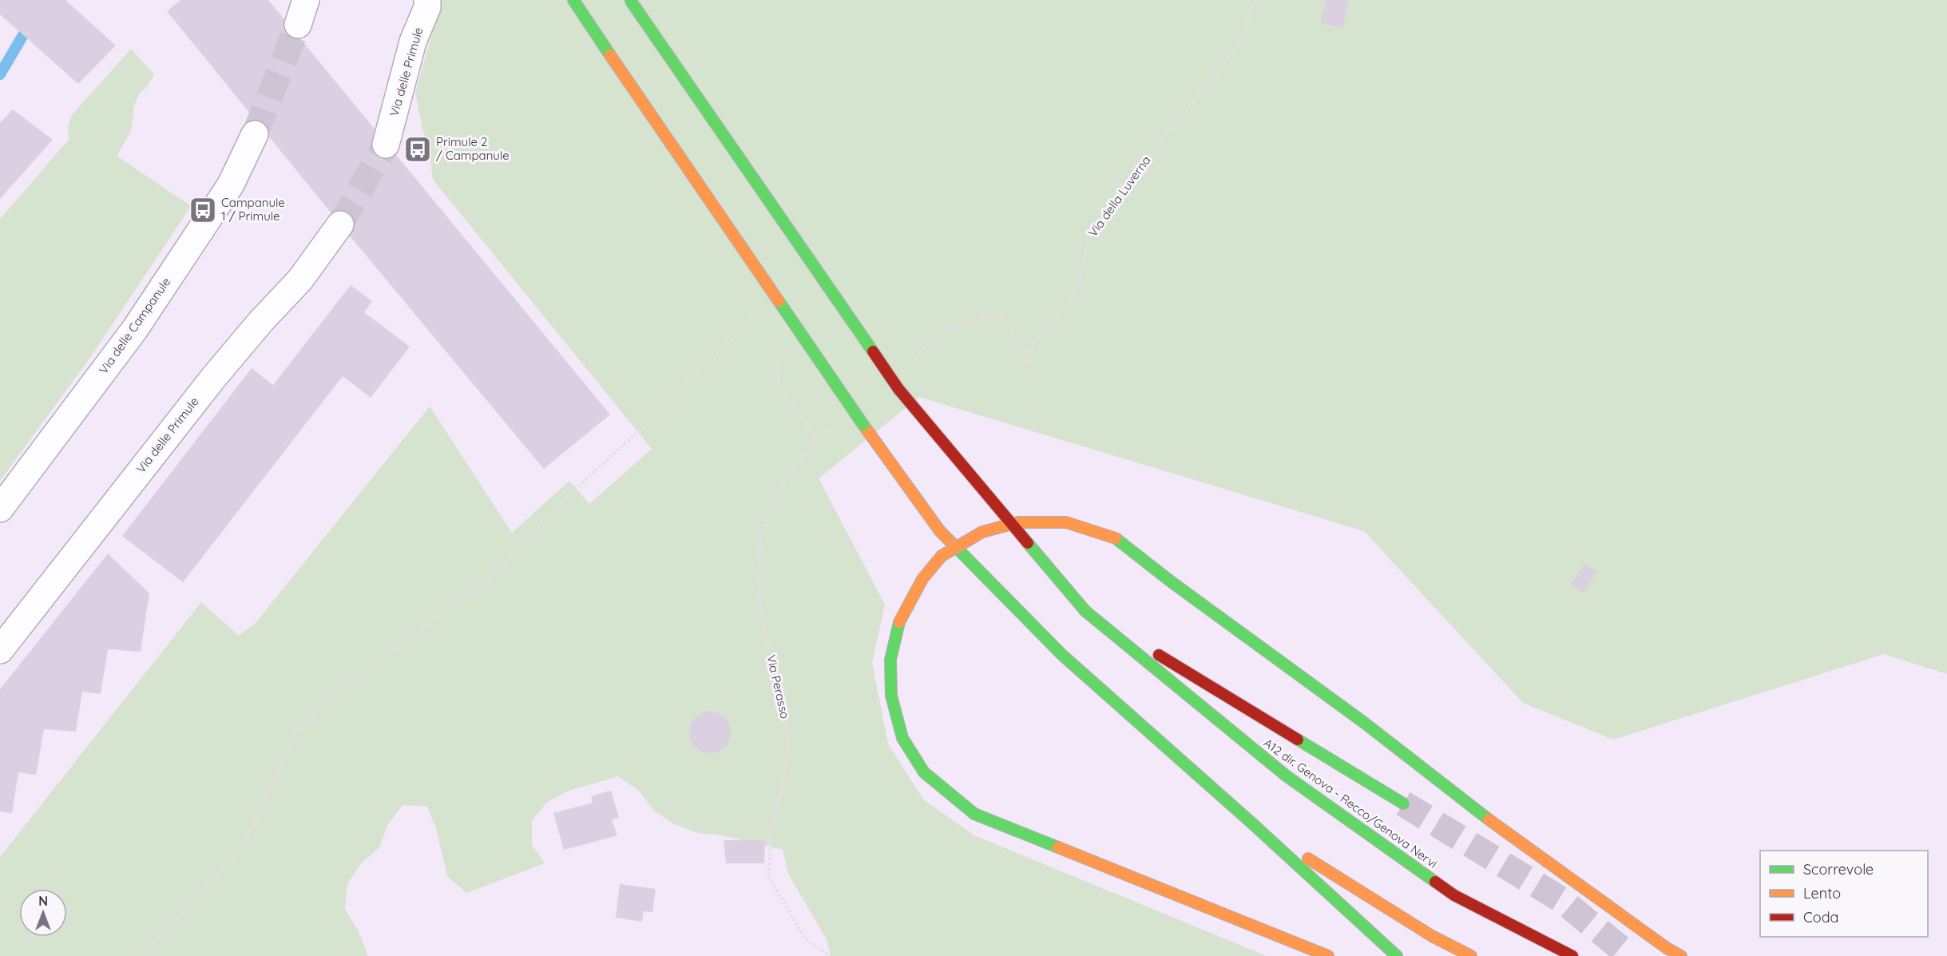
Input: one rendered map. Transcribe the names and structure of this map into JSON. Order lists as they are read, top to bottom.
{
  "streets": {
    "highway": ["A12 dir. Genova - Recco/Genova Nervi"],
    "street": ["Via delle Primule", "Via delle Campanule"],
    "path": ["Via della Luverna", "Via Perasso"]
  },
  "places": {
    "bus stop": ["Primule 2 / Campanule", "Campanule 1 / Primule"]
  },
  "legend": ["Scorrevole", "Lento", "Coda"],
  "north": "top"
}
